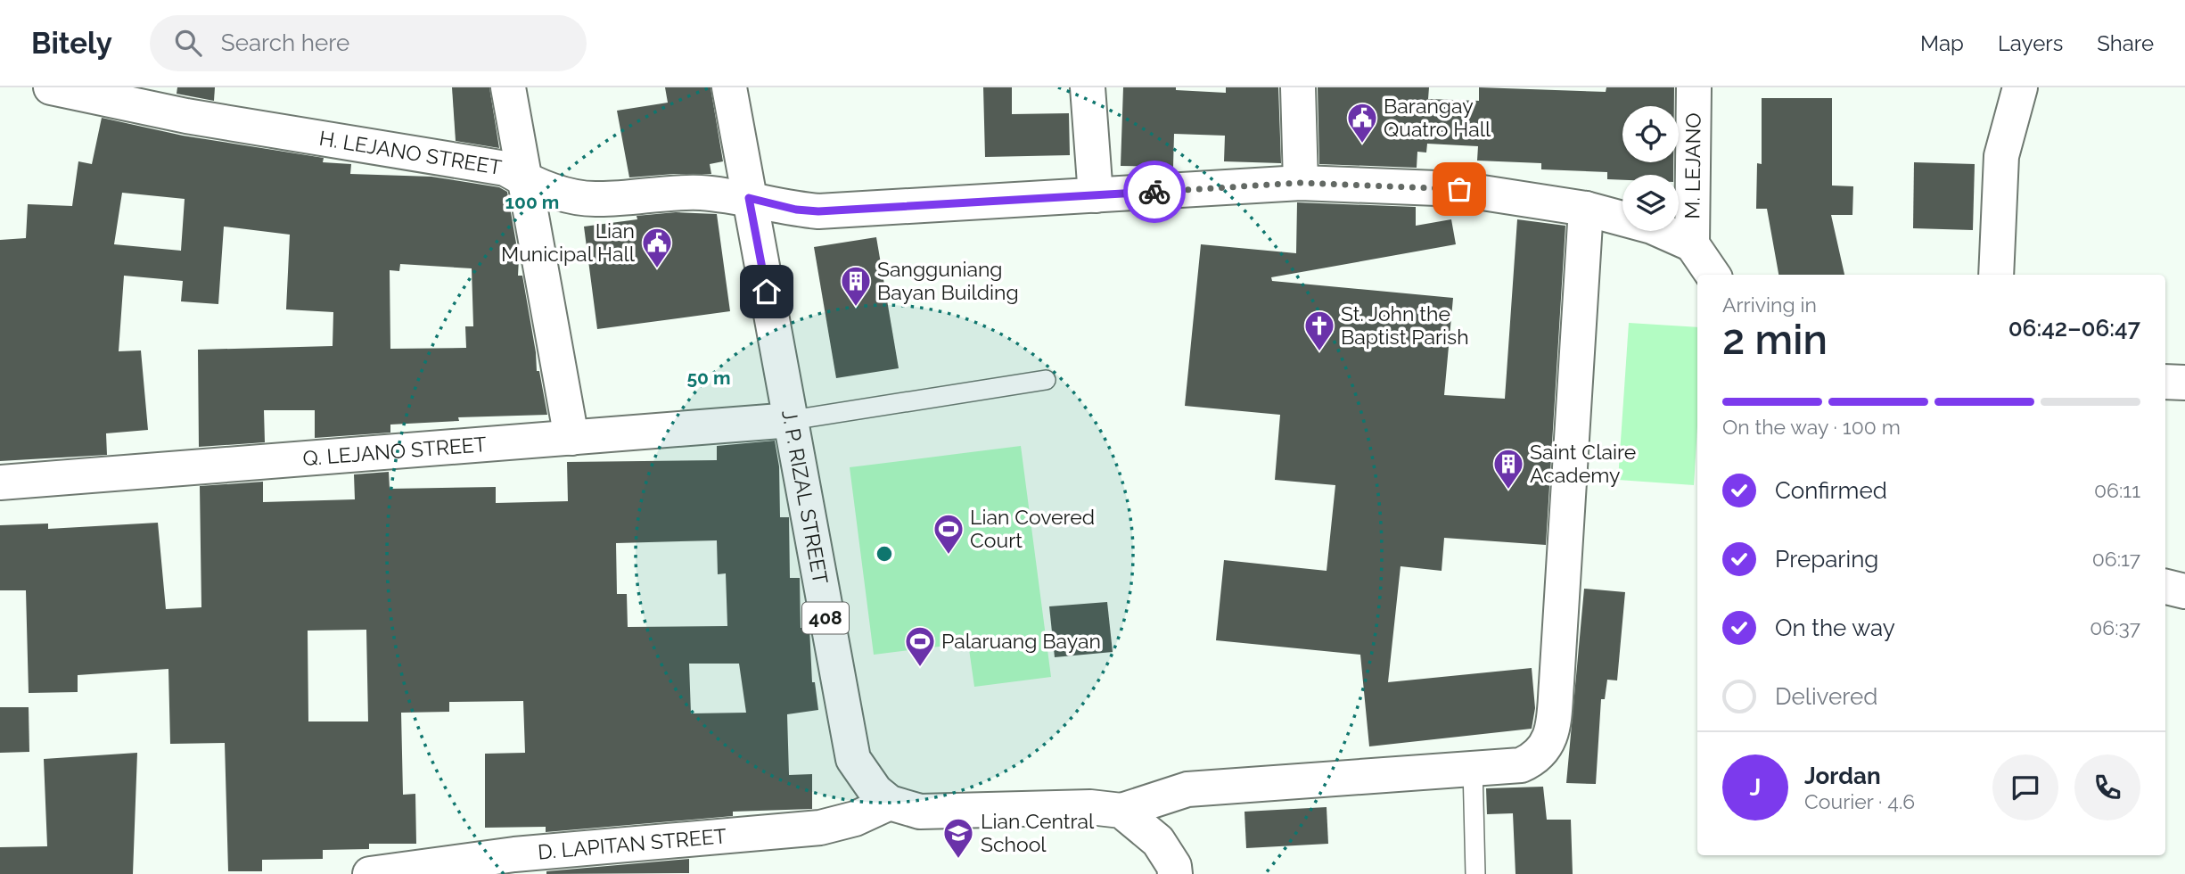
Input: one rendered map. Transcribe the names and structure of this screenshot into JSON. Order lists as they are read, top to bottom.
{
  "streets": {
    "street": [
      "H. LEJANO STREET",
      "M. LEJANO",
      "Q. LEJANO STREET",
      "J. P. RIZAL STREET",
      "408",
      "D. LAPITAN STREET"
    ]
  },
  "crossings": [
    ["H. LEJANO STREET", "M. LEJANO"],
    ["H. LEJANO STREET", "J. P. RIZAL STREET"],
    ["Q. LEJANO STREET", "J. P. RIZAL STREET"],
    ["J. P. RIZAL STREET", "D. LAPITAN STREET"]
  ],
  "places": {
    "public building": ["Barangay Quatro Hall", "Lian Municipal Hall"],
    "building": ["Sangguniang Bayan Building", "Saint Claire Academy"],
    "church": ["St. John the Baptist Parish"],
    "sports": ["Lian Covered Court", "Palaruang Bayan"],
    "school or university": ["Lian Central School"]
  },
  "page": {
    "header": "Bitely",
    "search": "Search here",
    "nav": ["Map", "Layers", "Share"],
    "heading": ["2 min", "Arriving in", "06:42–06:47"],
    "panel": ["Jordan", "Courier · 4.6"],
    "bar": "On the way · 100 m",
    "list": [
      ["Confirmed", "06:11"],
      ["Preparing", "06:17"],
      ["On the way", "06:37"],
      "Delivered"
    ],
    "round": "J"
  },
  "rings": ["100 m", "50 m"]
}
